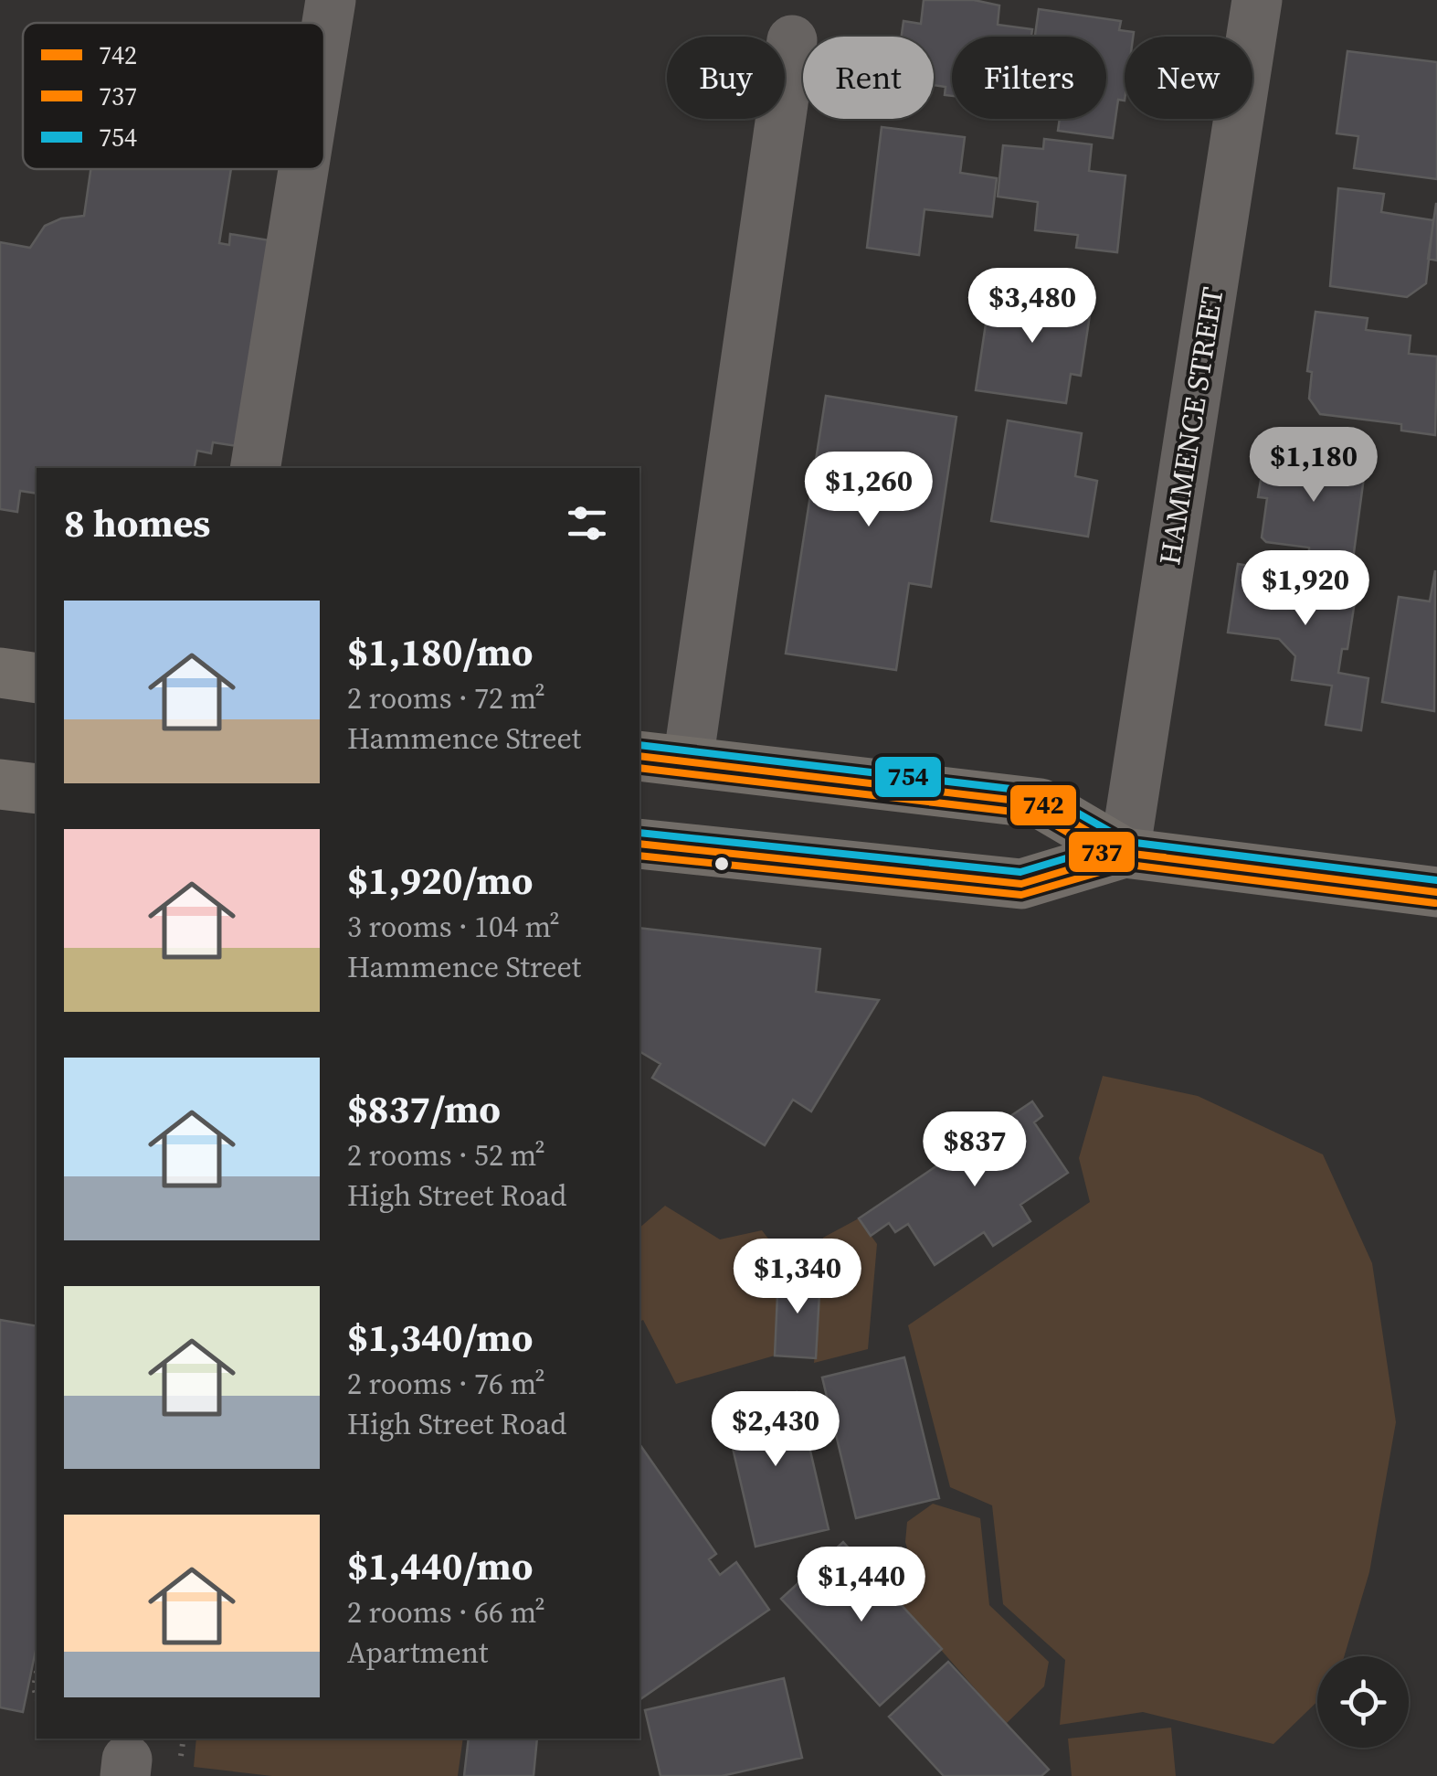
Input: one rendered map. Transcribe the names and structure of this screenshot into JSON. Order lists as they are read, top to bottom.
{
  "streets": {
    "street": ["HAMMENCE STREET"]
  },
  "lines": ["transit line 754", "transit line 742", "transit line 737"],
  "legend": ["742", "737", "754"],
  "page": {
    "chip": [
      "Buy",
      "Rent",
      "Filters",
      "New"
    ],
    "price": [
      "$3,480",
      "$1,180",
      "$1,260",
      "$1,920",
      "$837",
      "$1,340",
      "$2,430",
      "$1,440"
    ],
    "heading": "8 homes",
    "list": [
      {
        "name": "$1,180/mo",
        "note": "2 rooms · 72 m² · Hammence Street"
      },
      {
        "name": "$1,920/mo",
        "note": "3 rooms · 104 m² · Hammence Street"
      },
      {
        "name": "$837/mo",
        "note": "2 rooms · 52 m² · High Street Road"
      },
      {
        "name": "$1,340/mo",
        "note": "2 rooms · 76 m² · High Street Road"
      },
      {
        "name": "$1,440/mo",
        "note": "2 rooms · 66 m² · Apartment"
      }
    ]
  }
}
